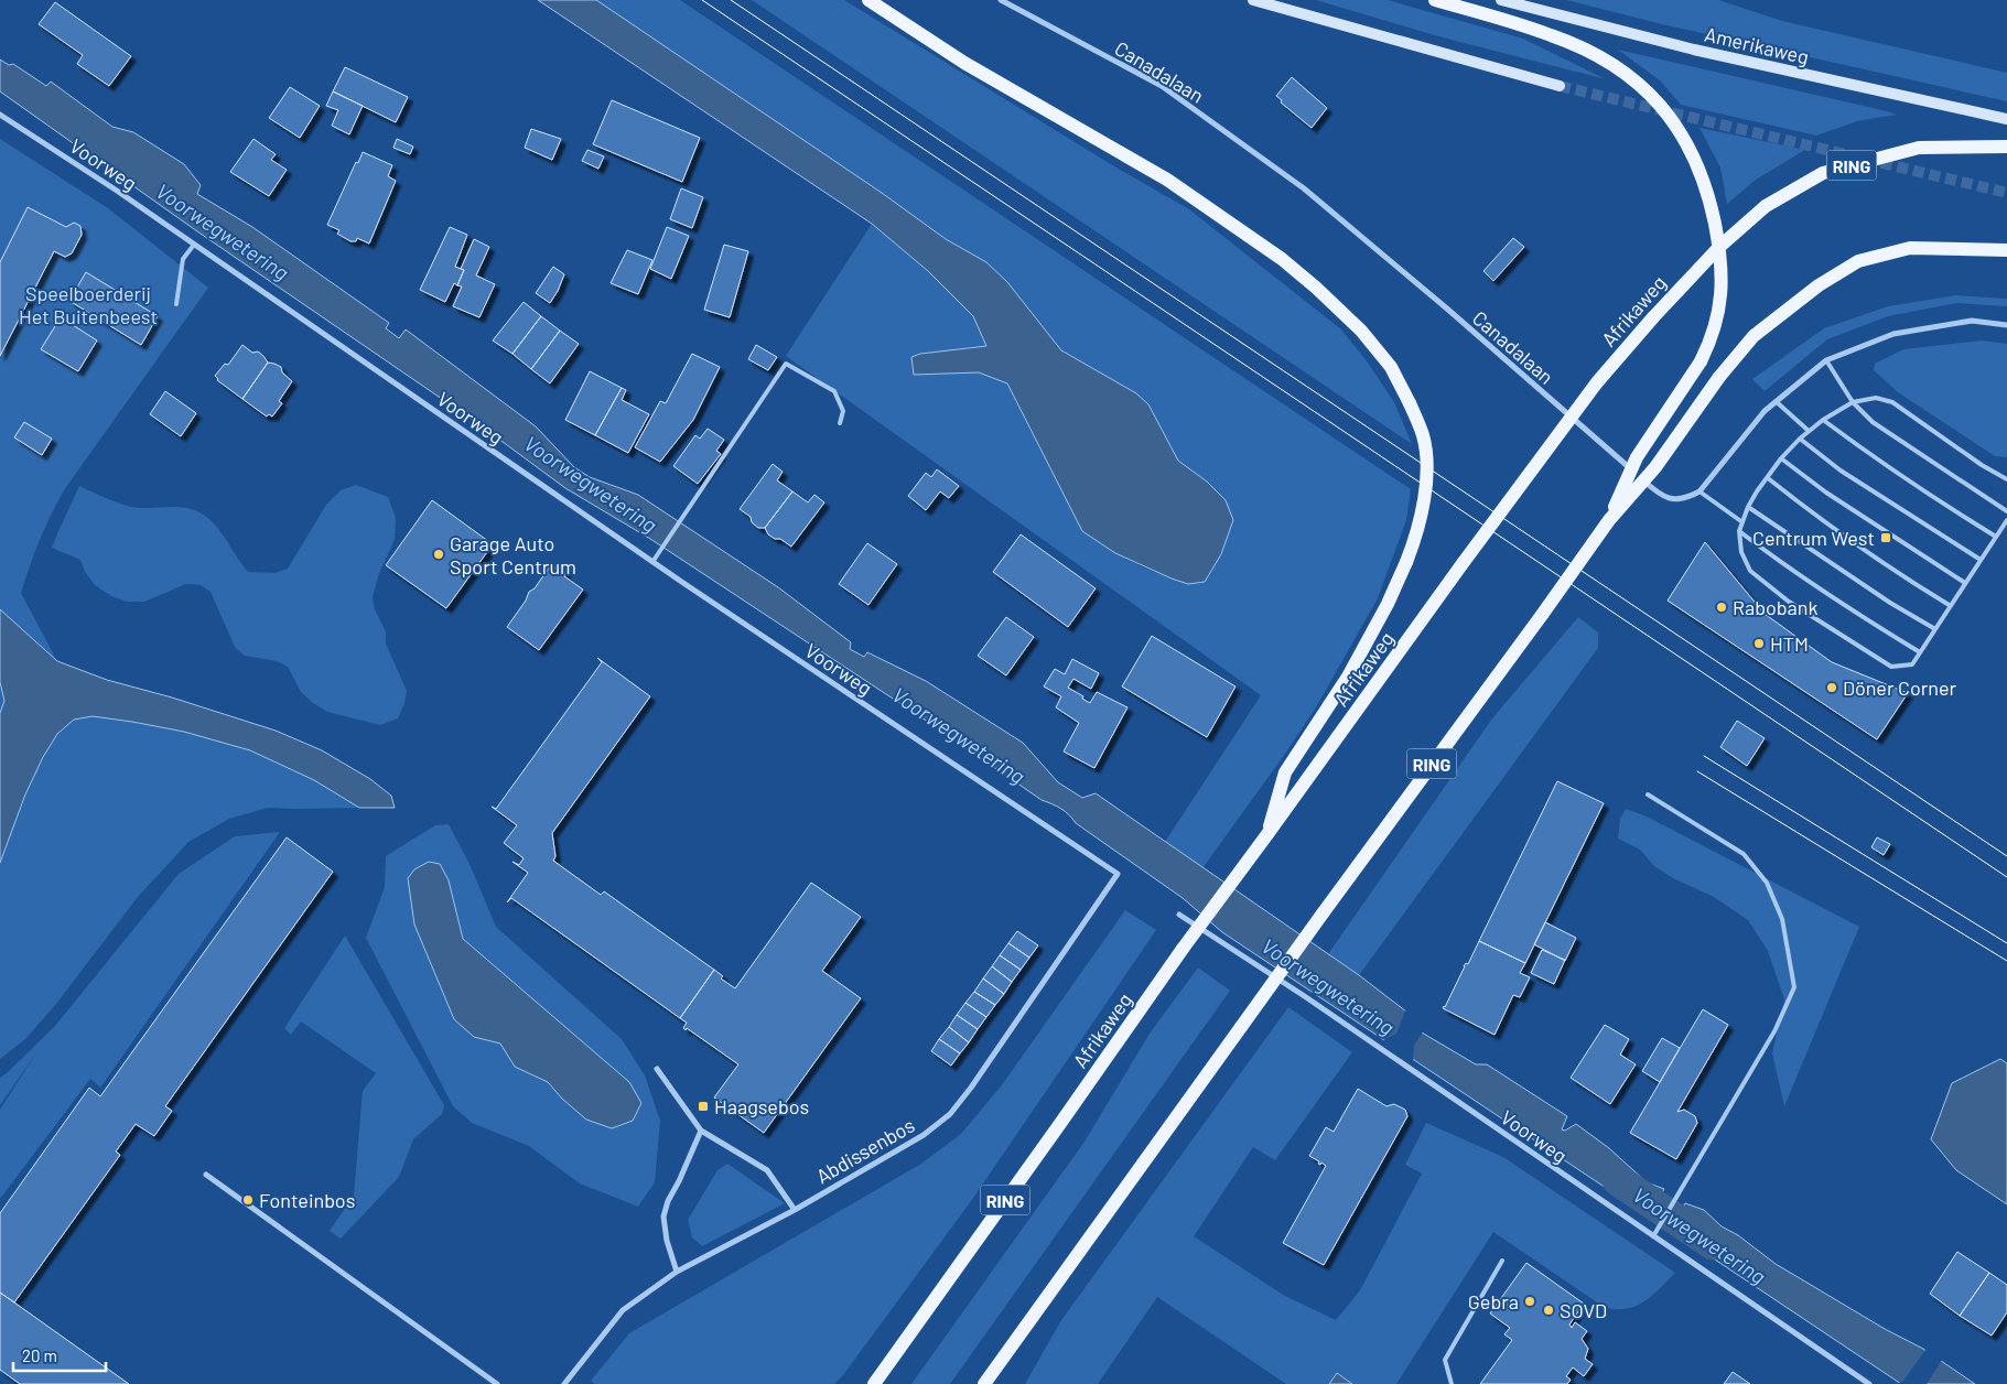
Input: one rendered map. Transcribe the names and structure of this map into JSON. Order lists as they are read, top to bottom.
{
  "streets": {
    "main road": ["Amerikaweg", "RING", "Afrikaweg"],
    "street": ["Canadalaan", "Voorweg", "Abdissenbos"]
  },
  "crossings": [
    ["Voorweg", "Abdissenbos"]
  ],
  "water": ["Voorwegwetering"],
  "parks": ["Speelboerderij Het Buitenbeest"],
  "places": {
    "transit": ["Centrum West", "Haagsebos"],
    "other": [
      "Garage Auto Sport Centrum",
      "Rabobank",
      "HTM",
      "Döner Corner",
      "Fonteinbos",
      "Gebra",
      "SOVD"
    ]
  },
  "scale_bar": "20 m"
}
